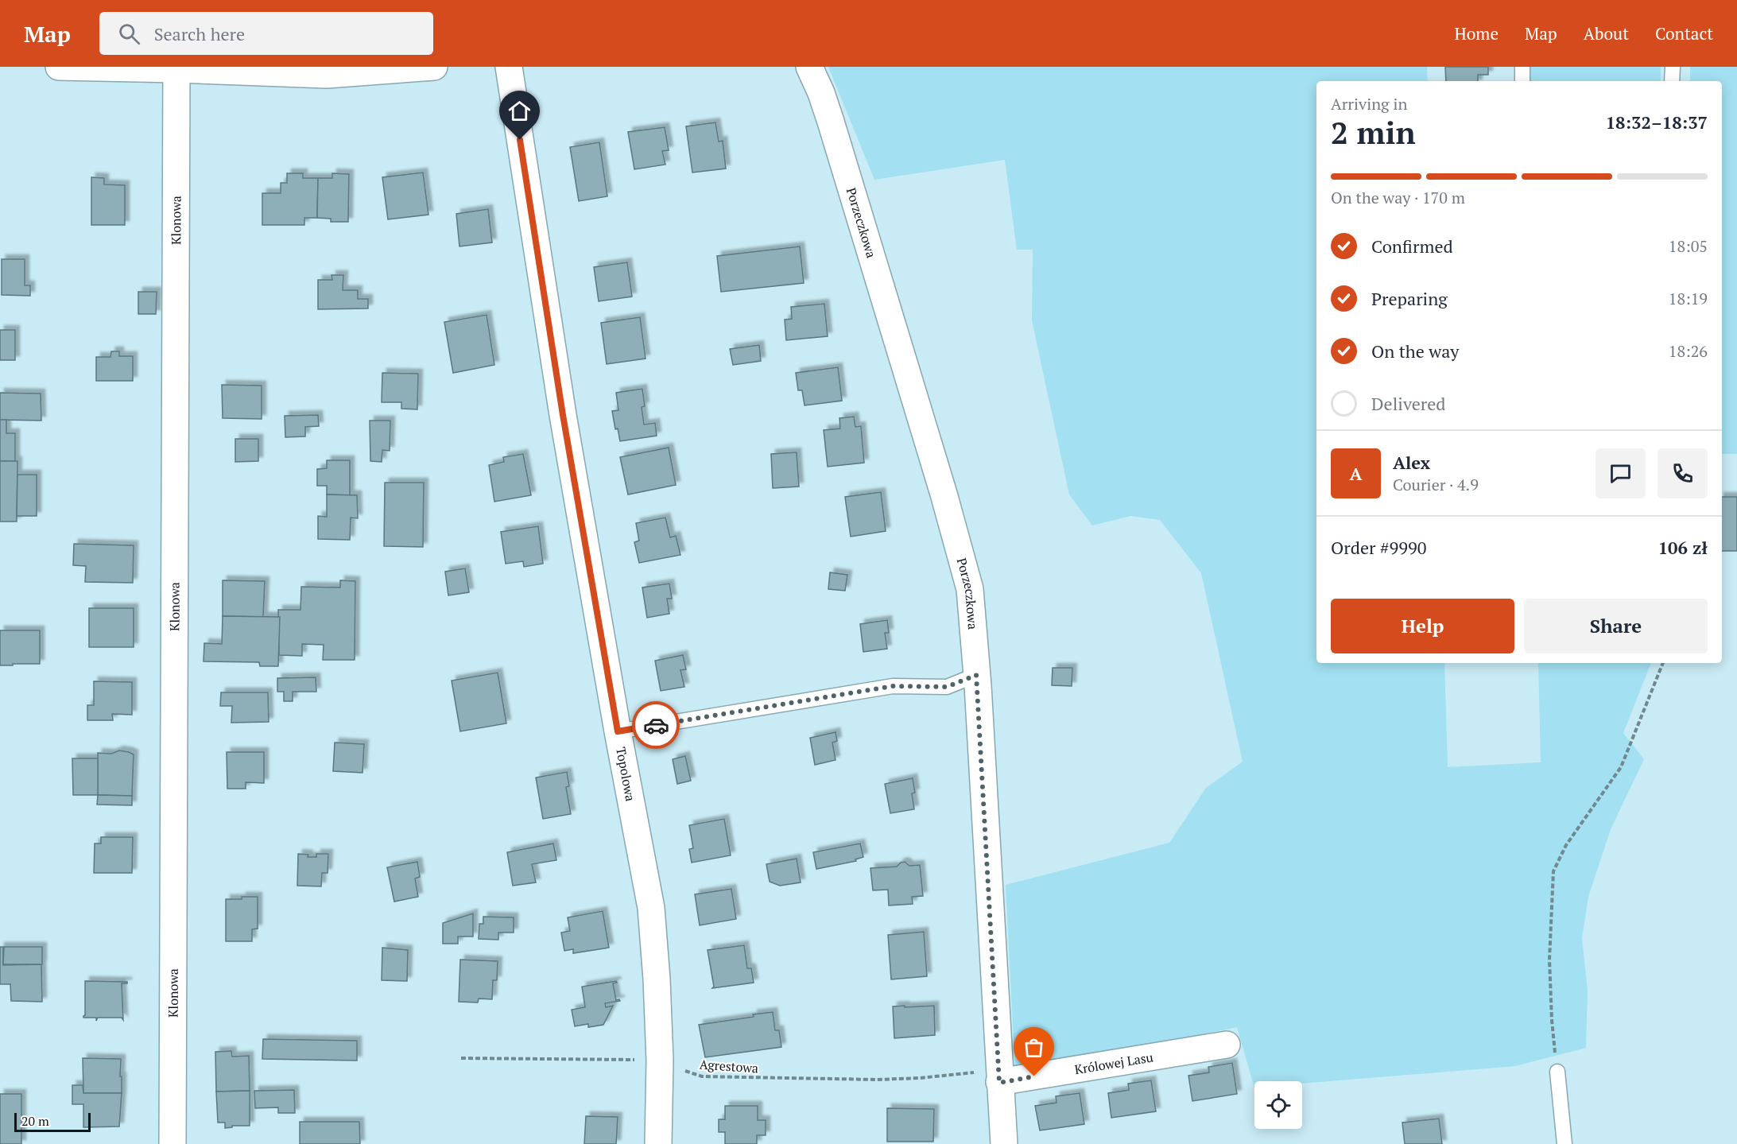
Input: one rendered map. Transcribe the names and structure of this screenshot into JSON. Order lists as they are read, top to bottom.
{
  "streets": {
    "street": [
      "Klonowa",
      "Porzeczkowa",
      "Topolowa",
      "Królowej Lasu"
    ],
    "path": ["Agrestowa"]
  },
  "crossings": [
    ["Porzeczkowa", "Królowej Lasu"],
    ["Porzeczkowa", "Agrestowa"],
    ["Topolowa", "Agrestowa"],
    ["Królowej Lasu", "Agrestowa"]
  ],
  "scale_bar": "20 m",
  "page": {
    "header": "Map",
    "search": "Search here",
    "nav": [
      "Home",
      "Map",
      "About",
      "Contact"
    ],
    "heading": ["2 min", "Arriving in", "18:32–18:37"],
    "panel": [
      "Alex",
      "Courier · 4.9",
      "Order #9990",
      "106 zł"
    ],
    "bar": "On the way · 170 m",
    "list": [
      ["Confirmed", "18:05"],
      ["Preparing", "18:19"],
      ["On the way", "18:26"],
      "Delivered"
    ],
    "round": "A",
    "buttons": ["Help", "Share"],
    "scale": "20 m"
  }
}
